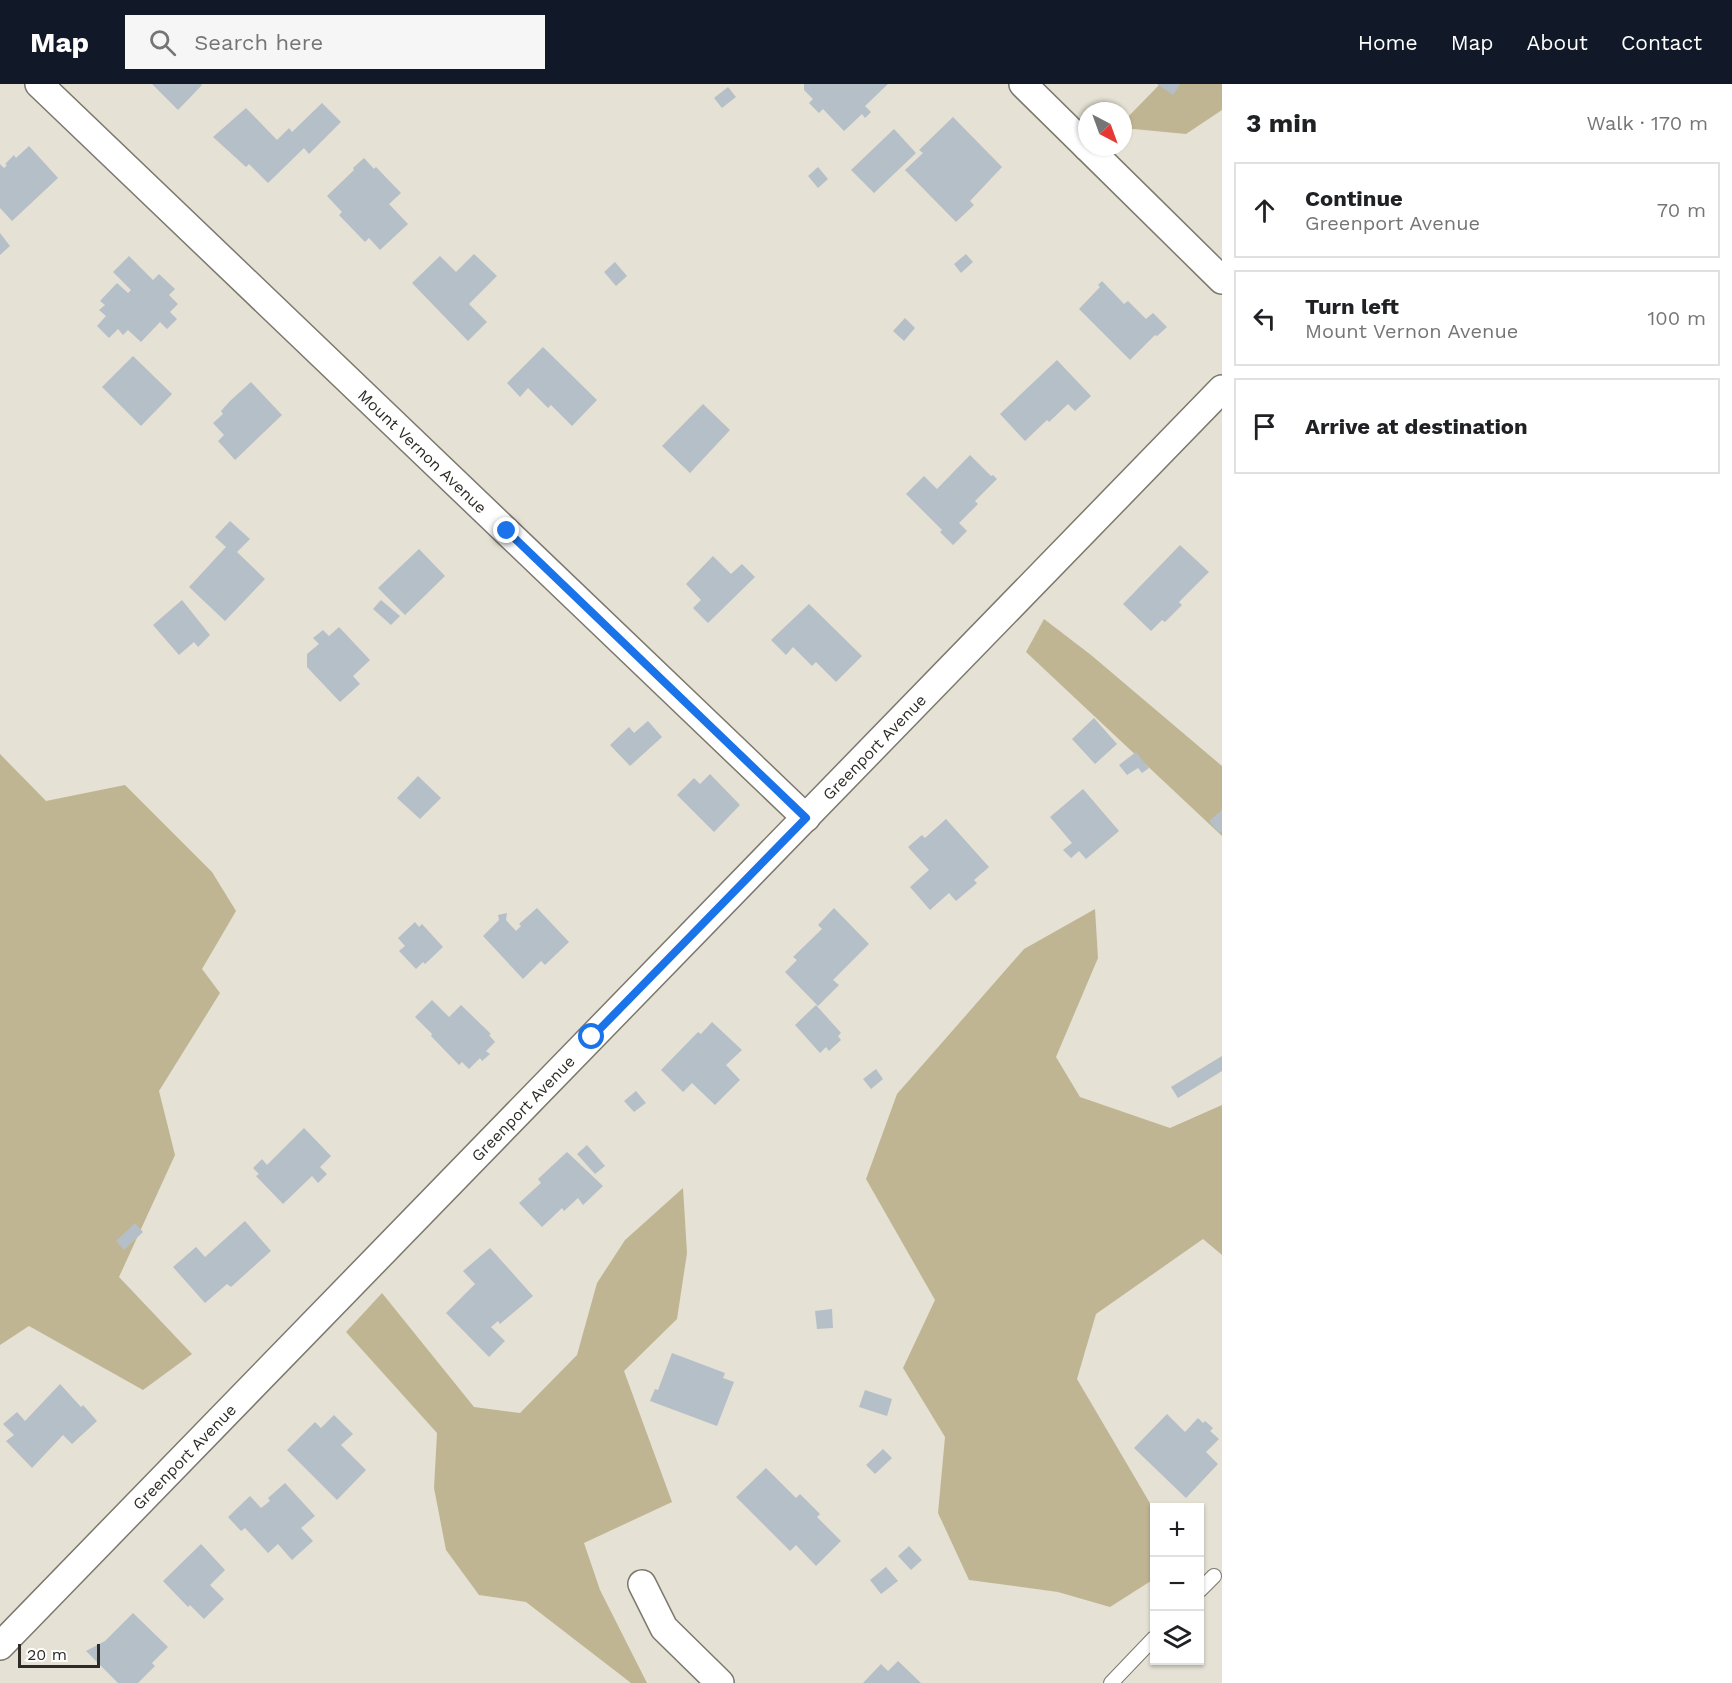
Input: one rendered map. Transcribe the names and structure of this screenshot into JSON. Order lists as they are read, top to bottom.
{
  "streets": {
    "street": ["Mount Vernon Avenue", "Greenport Avenue"]
  },
  "crossings": [
    ["Mount Vernon Avenue", "Greenport Avenue"]
  ],
  "scale_bar": "20 m",
  "north": "bottom right",
  "page": {
    "header": "Map",
    "search": "Search here",
    "nav": [
      "Home",
      "Map",
      "About",
      "Contact"
    ],
    "heading": ["3 min", "Walk · 170 m"],
    "list": [
      ["Continue", "Greenport Avenue", "70 m"],
      ["Turn left", "Mount Vernon Avenue", "100 m"],
      "Arrive at destination"
    ],
    "map_buttons": ["+", "−"],
    "scale": "20 m"
  }
}
